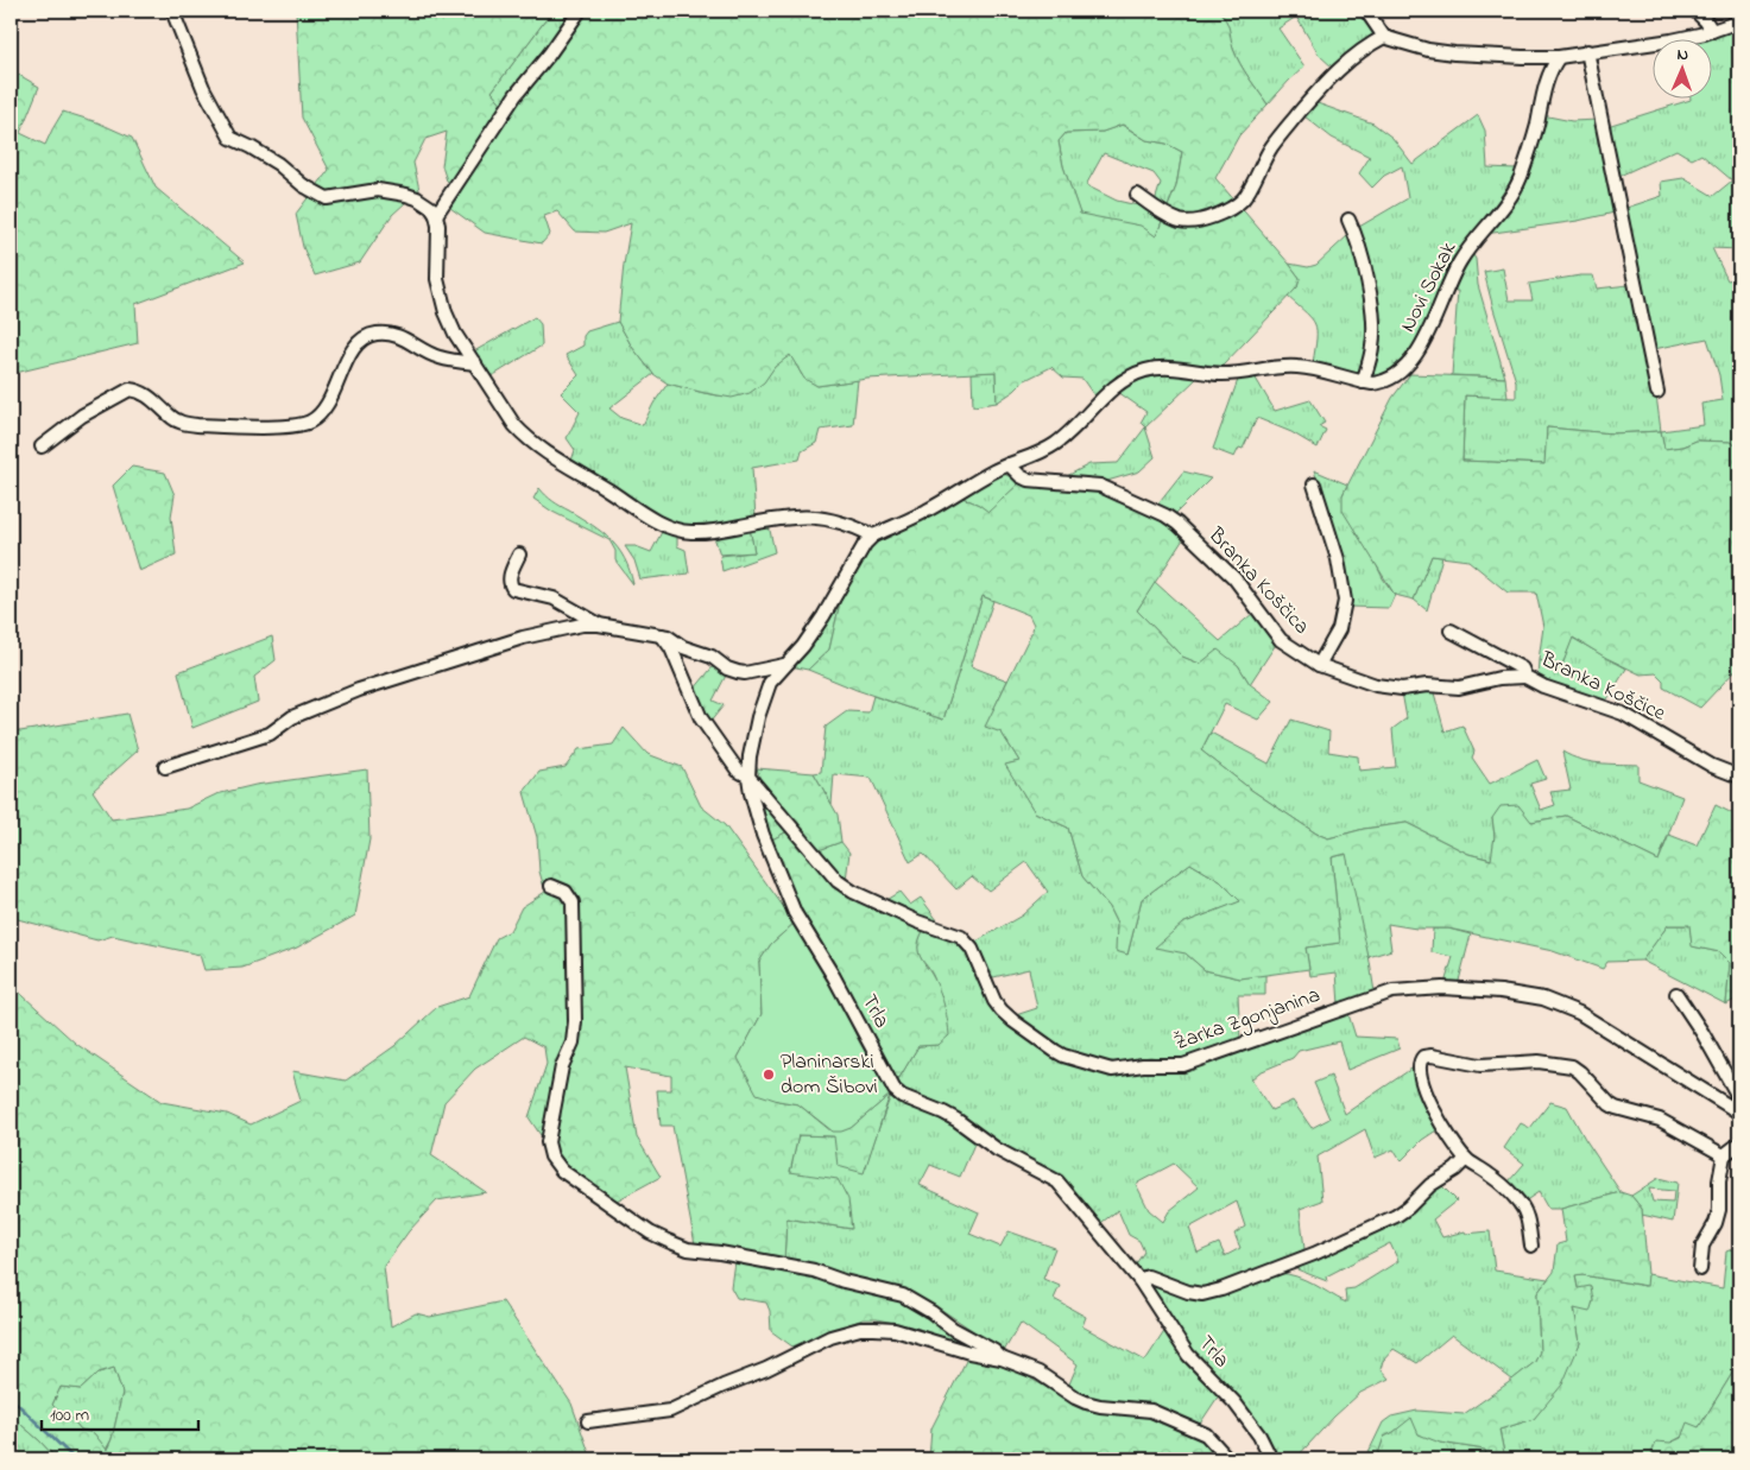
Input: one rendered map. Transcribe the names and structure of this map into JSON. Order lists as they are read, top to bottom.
{
  "streets": {
    "street": [
      "Novi Sokak",
      "Branka Koščica",
      "Branka Koščice",
      "Trla",
      "Žarka Zgonjanina"
    ]
  },
  "crossings": [
    ["Novi Sokak", "Branka Koščica"],
    ["Novi Sokak", "Trla"],
    ["Branka Koščica", "Branka Koščice"],
    ["Trla", "Žarka Zgonjanina"]
  ],
  "places": ["Planinarski dom Šibovi"],
  "scale_bar": "100 m",
  "north": "top"
}
